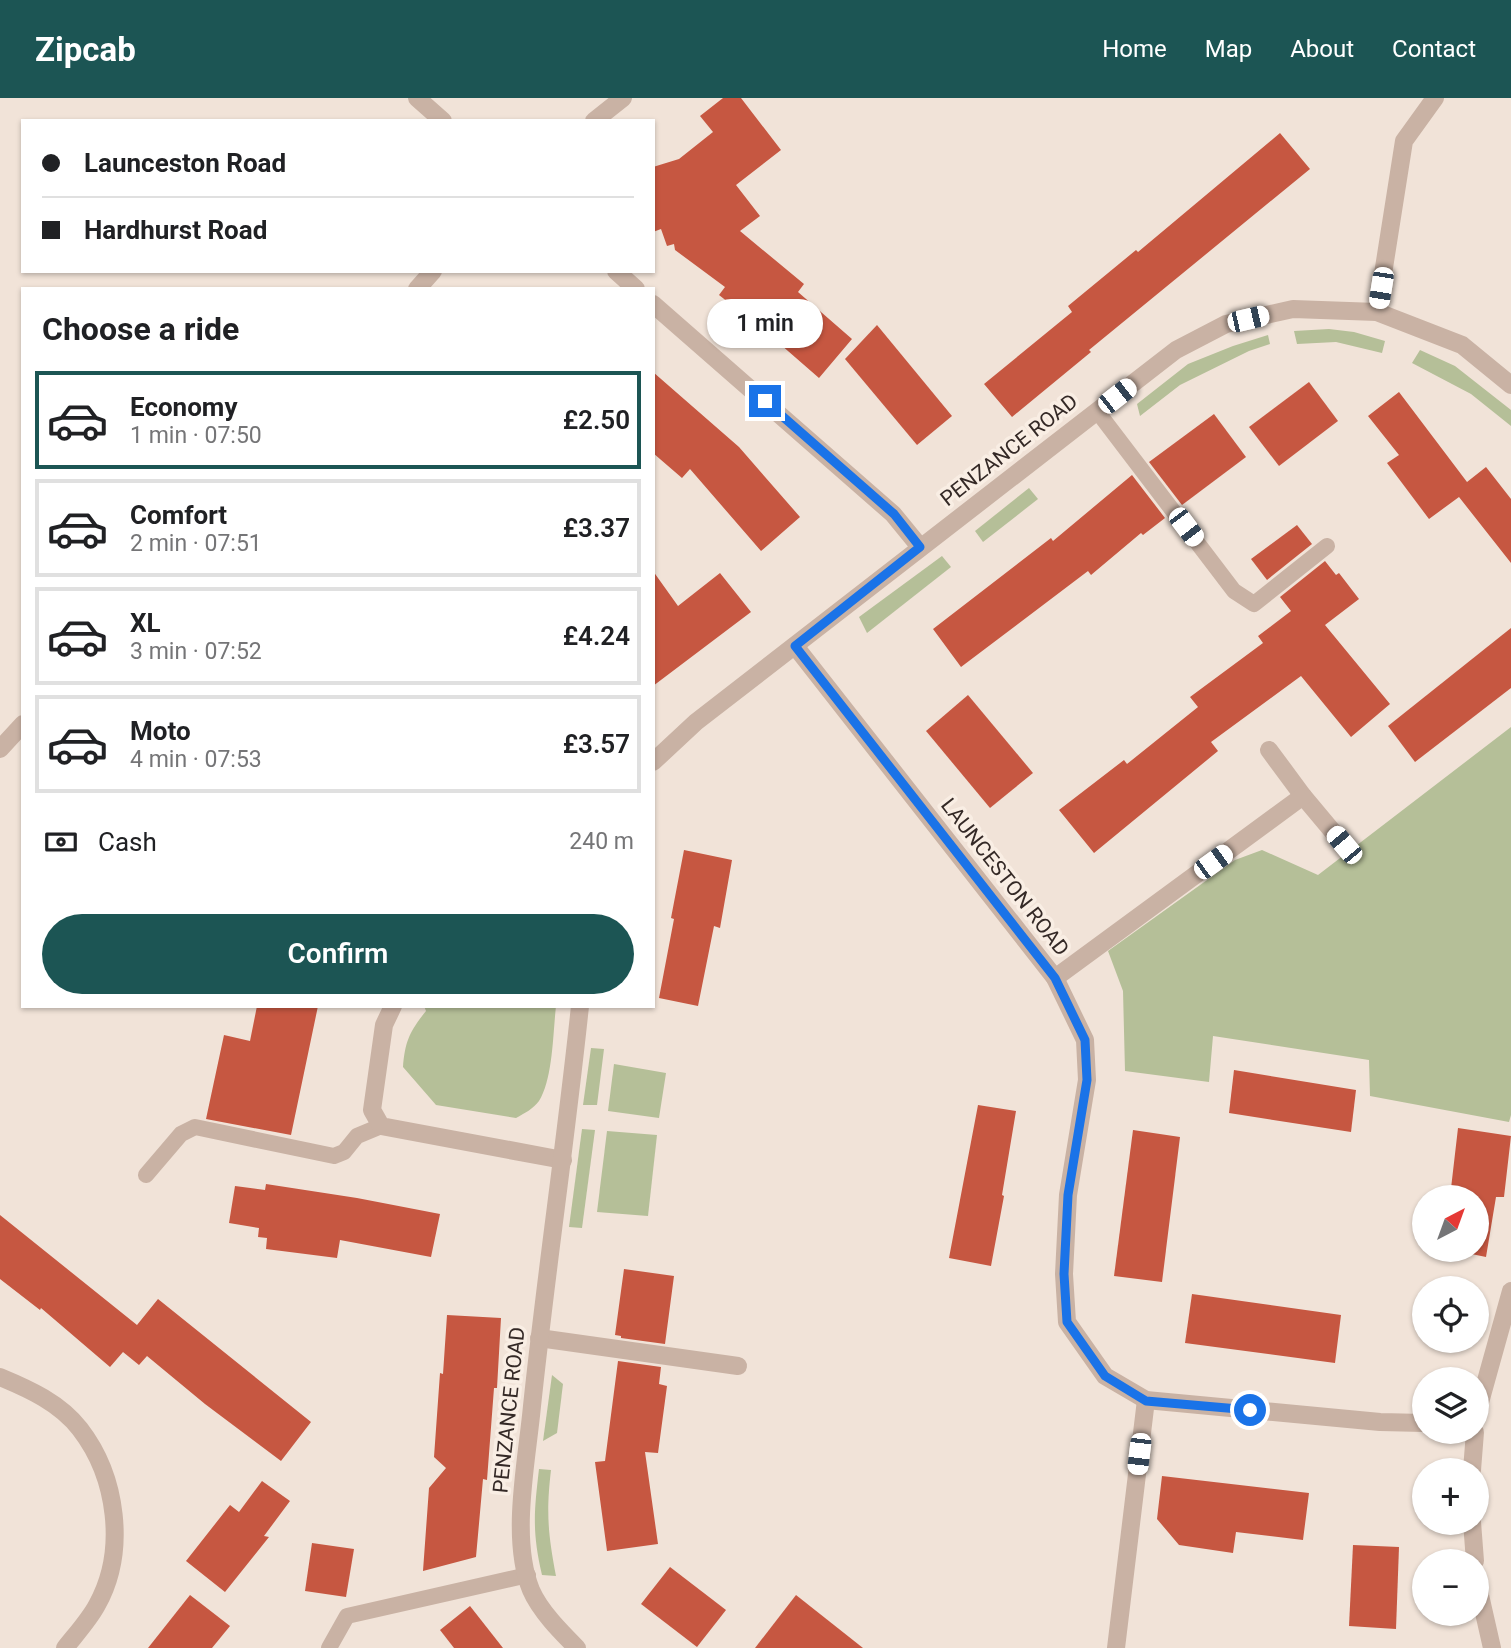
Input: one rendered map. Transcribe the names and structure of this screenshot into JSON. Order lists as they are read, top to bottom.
{
  "streets": {
    "street": ["PENZANCE ROAD", "LAUNCESTON ROAD"]
  },
  "crossings": [
    ["PENZANCE ROAD", "LAUNCESTON ROAD"]
  ],
  "north": "top right",
  "page": {
    "header": "Zipcab",
    "nav": [
      "Home",
      "Map",
      "About",
      "Contact"
    ],
    "banner": ["Launceston Road", "Hardhurst Road"],
    "heading": "Choose a ride",
    "bubble": "1 min",
    "list": [
      {
        "name": "Economy",
        "note": "1 min · 07:50",
        "value": "£2.50"
      },
      {
        "name": "Comfort",
        "note": "2 min · 07:51",
        "value": "£3.37"
      },
      {
        "name": "XL",
        "note": "3 min · 07:52",
        "value": "£4.24"
      },
      {
        "name": "Moto",
        "note": "4 min · 07:53",
        "value": "£3.57"
      }
    ],
    "pay": ["Cash", "240 m"],
    "buttons": "Confirm",
    "map_buttons": ["+", "−"]
  }
}
